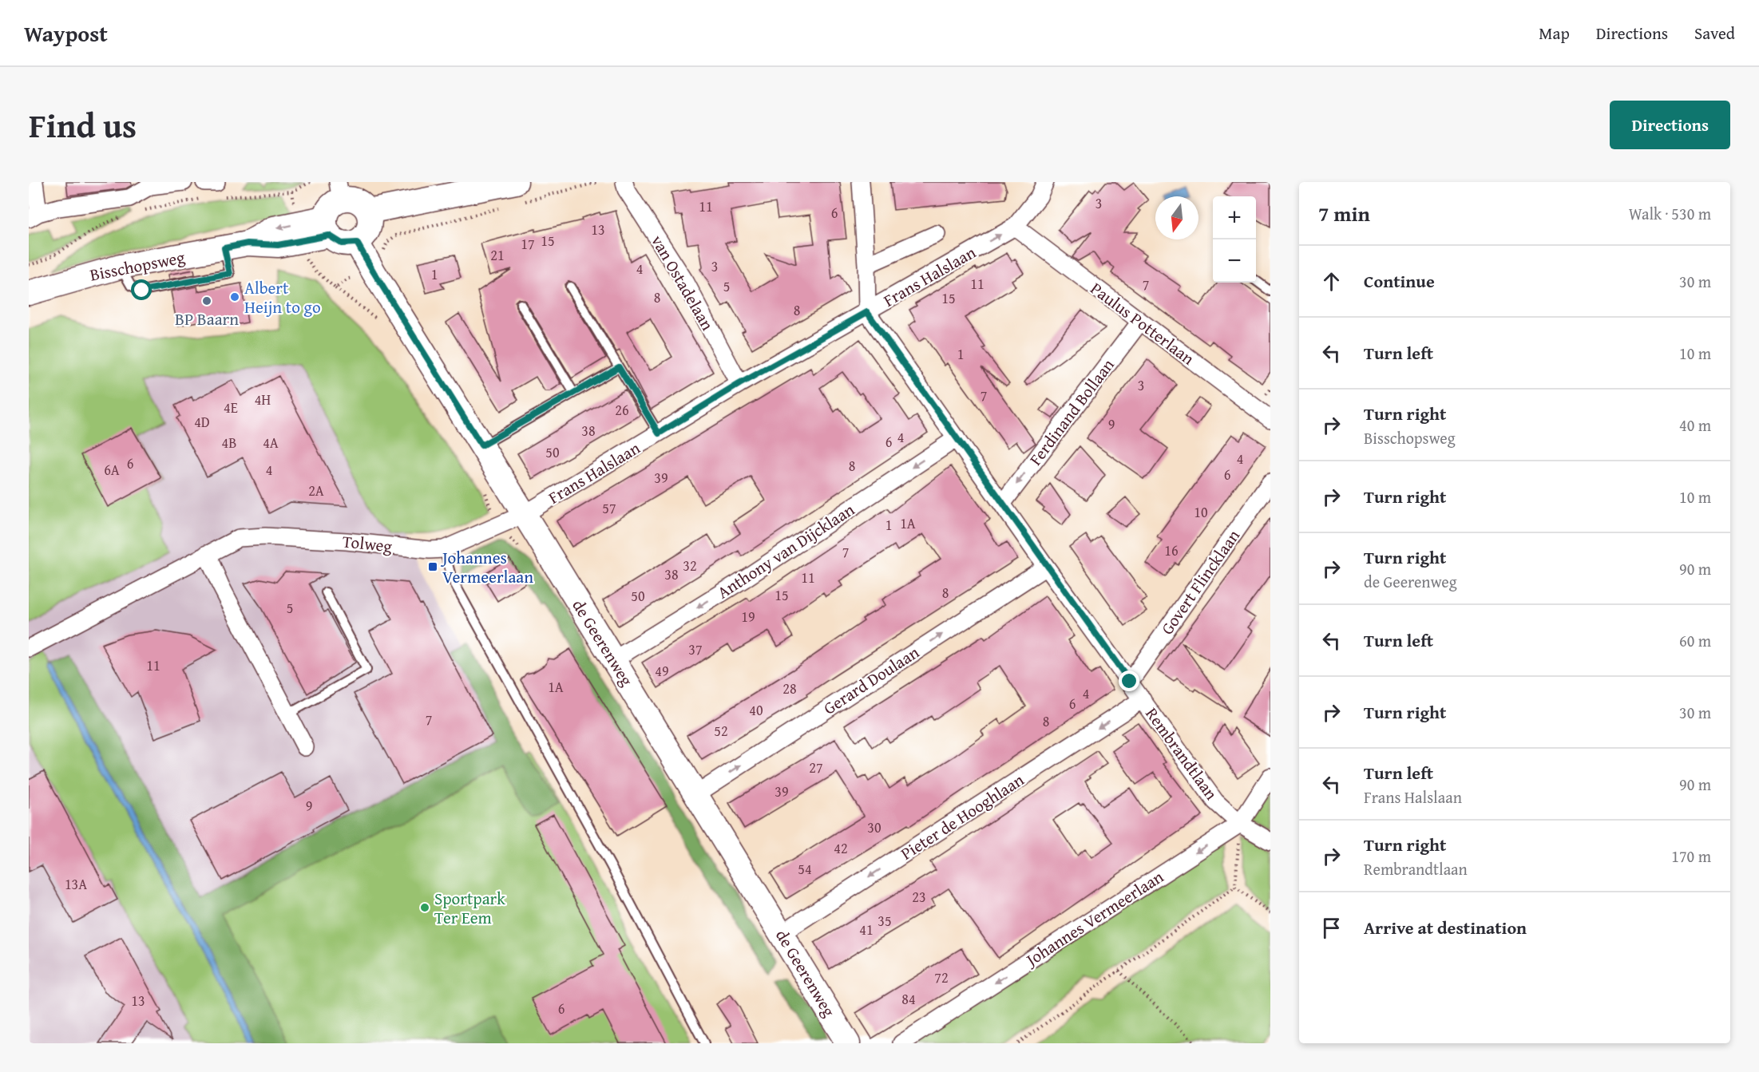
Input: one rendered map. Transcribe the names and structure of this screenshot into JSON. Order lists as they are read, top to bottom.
{
  "streets": {
    "main road": ["Bisschopsweg", "de Geerenweg"],
    "street": [
      "Frans Halslaan",
      "van Ostadelaan",
      "Paulus Potterlaan",
      "Ferdinand Bollaan",
      "Tolweg",
      "Anthony van Dijcklaan",
      "Govert Flincklaan",
      "Gerard Doulaan",
      "Rembrandtlaan",
      "Pieter de Hooghlaan",
      "Johannes Vermeerlaan"
    ]
  },
  "crossings": [
    ["Bisschopsweg", "de Geerenweg"],
    ["Frans Halslaan", "van Ostadelaan"],
    ["Frans Halslaan", "Paulus Potterlaan"],
    ["Frans Halslaan", "Tolweg"],
    ["Frans Halslaan", "de Geerenweg"],
    ["Frans Halslaan", "Rembrandtlaan"],
    ["Paulus Potterlaan", "Ferdinand Bollaan"],
    ["Ferdinand Bollaan", "Rembrandtlaan"],
    ["Tolweg", "de Geerenweg"],
    ["Anthony van Dijcklaan", "de Geerenweg"],
    ["Anthony van Dijcklaan", "Rembrandtlaan"],
    ["Govert Flincklaan", "Rembrandtlaan"],
    ["de Geerenweg", "Gerard Doulaan"],
    ["de Geerenweg", "Pieter de Hooghlaan"],
    ["Gerard Doulaan", "Rembrandtlaan"],
    ["Rembrandtlaan", "Pieter de Hooghlaan"],
    ["Rembrandtlaan", "Johannes Vermeerlaan"]
  ],
  "one_way": [
    "Ferdinand Bollaan",
    "Anthony van Dijcklaan",
    "Gerard Doulaan",
    "Pieter de Hooghlaan",
    "Johannes Vermeerlaan"
  ],
  "places": {
    "other": ["Albert Heijn to go", "BP Baarn", "Sportpark Ter Eem"],
    "transit": ["Johannes Vermeerlaan"]
  },
  "house_numbers": [
    "3",
    "11",
    "6",
    "13",
    "15",
    "17",
    "21",
    "3",
    "4",
    "1",
    "11",
    "7",
    "5",
    "8",
    "15",
    "8",
    "1",
    "3",
    "7",
    "4H",
    "4E",
    "26",
    "4D",
    "9",
    "38",
    "4",
    "6",
    "4B",
    "4A",
    "50",
    "4",
    "6",
    "8",
    "6A",
    "4",
    "6",
    "39",
    "2A",
    "57",
    "10",
    "1A",
    "1",
    "16",
    "7",
    "32",
    "38",
    "11",
    "8",
    "15",
    "50",
    "5",
    "19",
    "37",
    "11",
    "49",
    "1A",
    "28",
    "4",
    "6",
    "40",
    "7",
    "8",
    "52",
    "27",
    "39",
    "9",
    "30",
    "42",
    "54",
    "13A",
    "23",
    "35",
    "41",
    "72",
    "84",
    "13",
    "6"
  ],
  "north": "bottom",
  "page": {
    "header": "Waypost",
    "nav": ["Map", "Directions", "Saved"],
    "title": "Find us",
    "buttons": "Directions",
    "heading": ["7 min", "Walk · 530 m"],
    "map_buttons": ["+", "−"],
    "list": [
      ["Continue", "30 m"],
      ["Turn left", "10 m"],
      ["Turn right", "Bisschopsweg", "40 m"],
      ["Turn right", "10 m"],
      ["Turn right", "de Geerenweg", "90 m"],
      ["Turn left", "60 m"],
      ["Turn right", "30 m"],
      ["Turn left", "Frans Halslaan", "90 m"],
      ["Turn right", "Rembrandtlaan", "170 m"],
      "Arrive at destination"
    ]
  }
}
